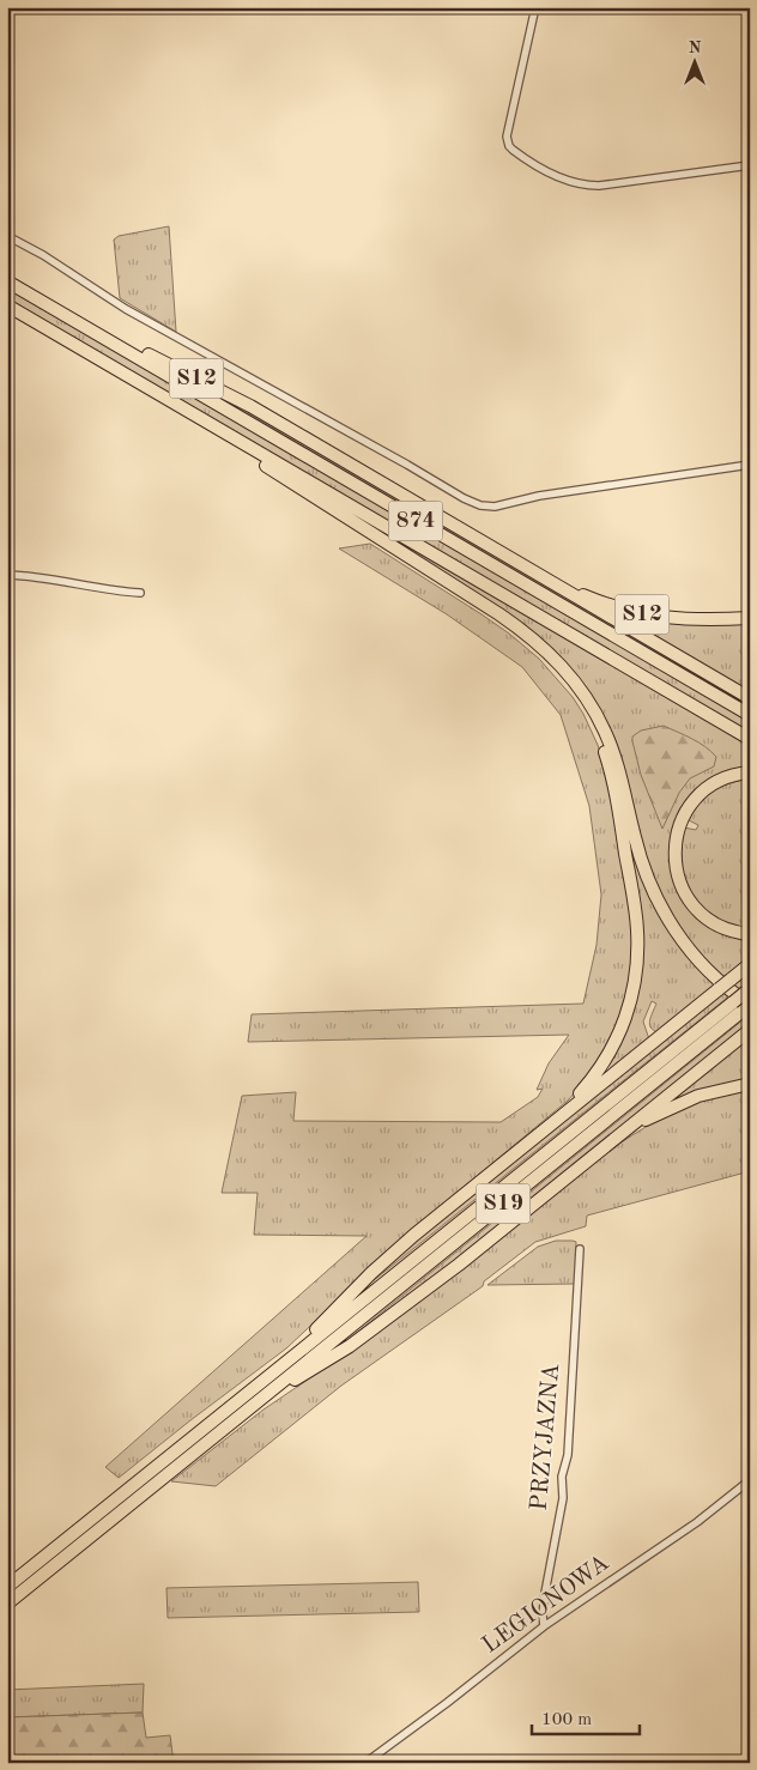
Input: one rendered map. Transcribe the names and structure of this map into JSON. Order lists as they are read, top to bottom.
{
  "streets": {
    "highway": ["S12", "874", "S19"],
    "street": ["PRZYJAZNA", "LEGIONOWA"]
  },
  "crossings": [
    ["S12", "874"],
    ["PRZYJAZNA", "LEGIONOWA"]
  ],
  "scale_bar": "100 m",
  "north": "top"
}
